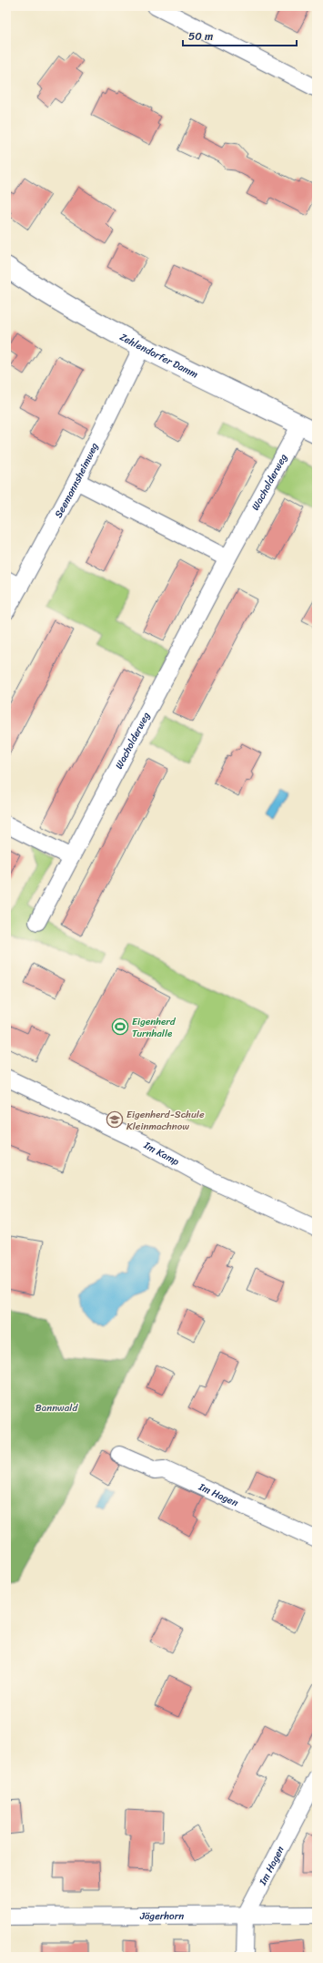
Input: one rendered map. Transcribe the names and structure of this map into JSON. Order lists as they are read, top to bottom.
{
  "streets": {
    "main road": ["Zehlendorfer Damm"],
    "street": [
      "Seemannsheimweg",
      "Wacholderweg",
      "Im Kamp",
      "Im Hagen",
      "Jägerhorn"
    ]
  },
  "crossings": [
    ["Zehlendorfer Damm", "Seemannsheimweg"],
    ["Zehlendorfer Damm", "Wacholderweg"],
    ["Im Hagen", "Jägerhorn"]
  ],
  "parks": ["Bannwald"],
  "places": {
    "sports": ["Eigenherd Turnhalle"],
    "school or university": ["Eigenherd-Schule Kleinmachnow"]
  },
  "scale_bar": "50 m"
}
